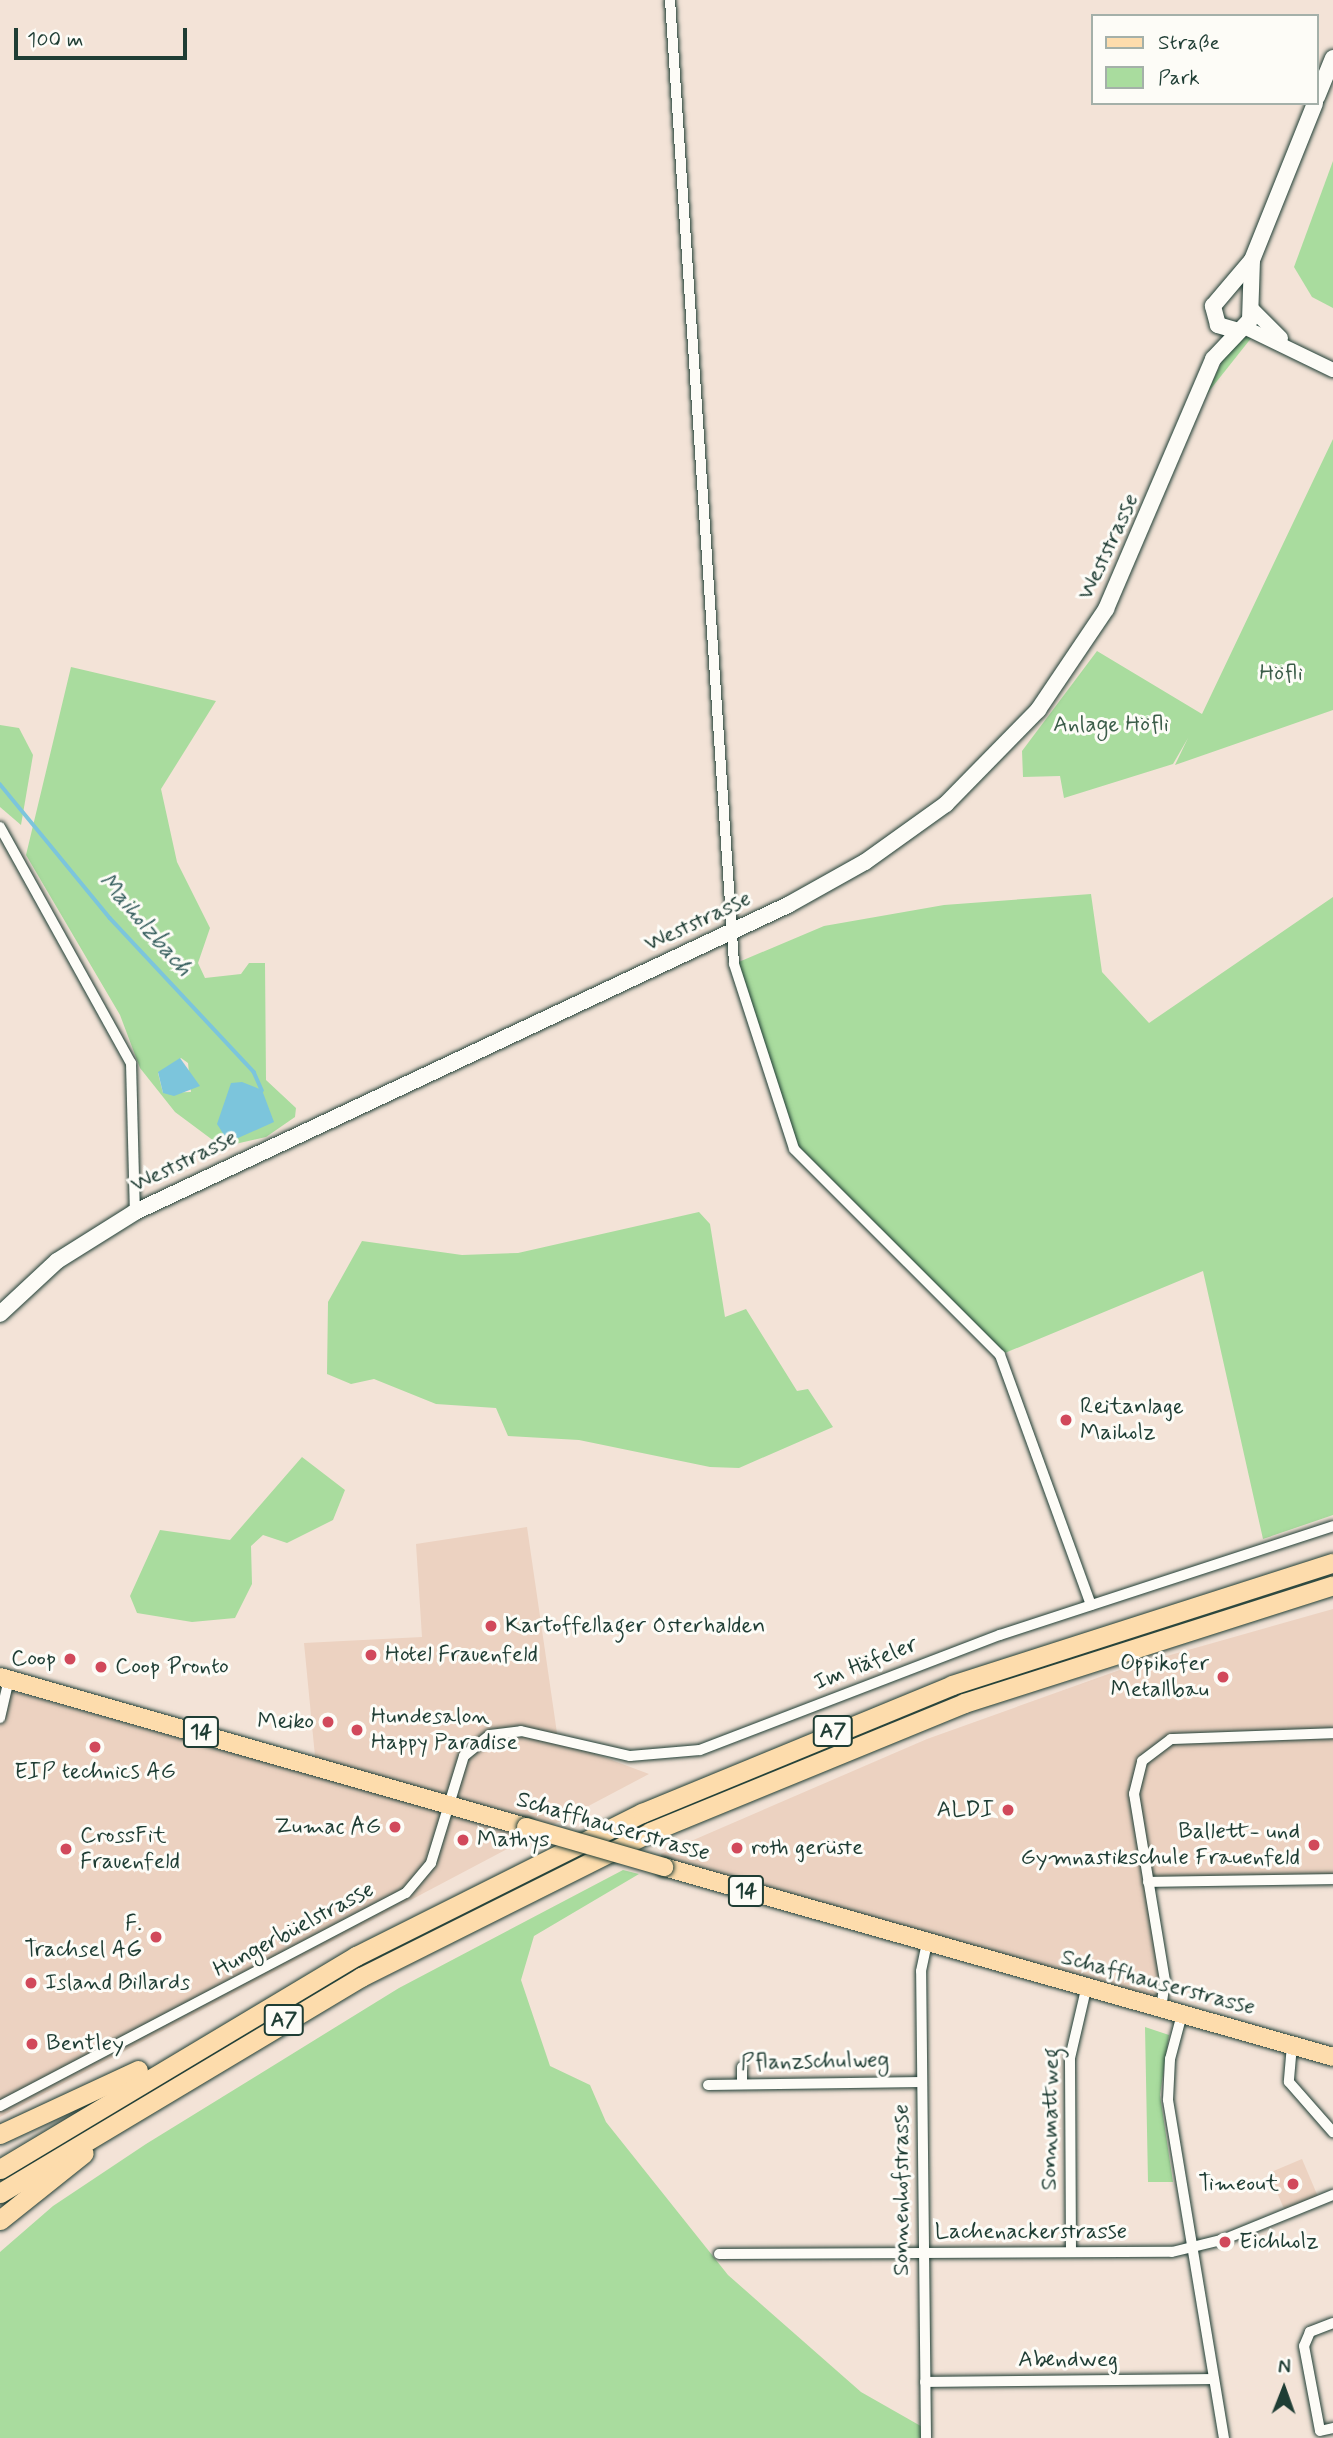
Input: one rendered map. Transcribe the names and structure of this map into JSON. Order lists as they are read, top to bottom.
{
  "streets": {
    "highway": ["A7"],
    "main road": ["Weststrasse", "14", "Schaffhauserstrasse"],
    "street": [
      "Im Häfeler",
      "Hungerbüelstrasse",
      "Pflanzschulweg",
      "Sonnmattweg",
      "Sonnenhofstrasse",
      "Lachenackerstrasse",
      "Abendweg"
    ]
  },
  "crossings": [
    ["Im Häfeler", "Schaffhauserstrasse"],
    ["Im Häfeler", "Hungerbüelstrasse"],
    ["Schaffhauserstrasse", "Hungerbüelstrasse"],
    ["Schaffhauserstrasse", "Sonnmattweg"],
    ["Schaffhauserstrasse", "Sonnenhofstrasse"],
    ["Pflanzschulweg", "Sonnenhofstrasse"],
    ["Sonnmattweg", "Lachenackerstrasse"],
    ["Sonnenhofstrasse", "Lachenackerstrasse"],
    ["Sonnenhofstrasse", "Abendweg"]
  ],
  "water": ["Maiholzbach"],
  "parks": ["Höfli", "Anlage Höfli"],
  "places": [
    "Reitanlage Maiholz",
    "Kartoffellager Osterhalden",
    "Hotel Frauenfeld",
    "Coop",
    "Coop Pronto",
    "Oppikofer Metallbau",
    "Meiko",
    "Hundesalon Happy Paradise",
    "EIP technics AG",
    "ALDI",
    "Zumac AG",
    "Mathys",
    "Ballett- und Gymnastikschule Frauenfeld",
    "roth gerüste",
    "CrossFit Frauenfeld",
    "F. Trachsel AG",
    "Island Billards",
    "Bentley",
    "Timeout",
    "Eichholz"
  ],
  "legend": ["Straße", "Park"],
  "scale_bar": "100 m",
  "north": "top"
}
